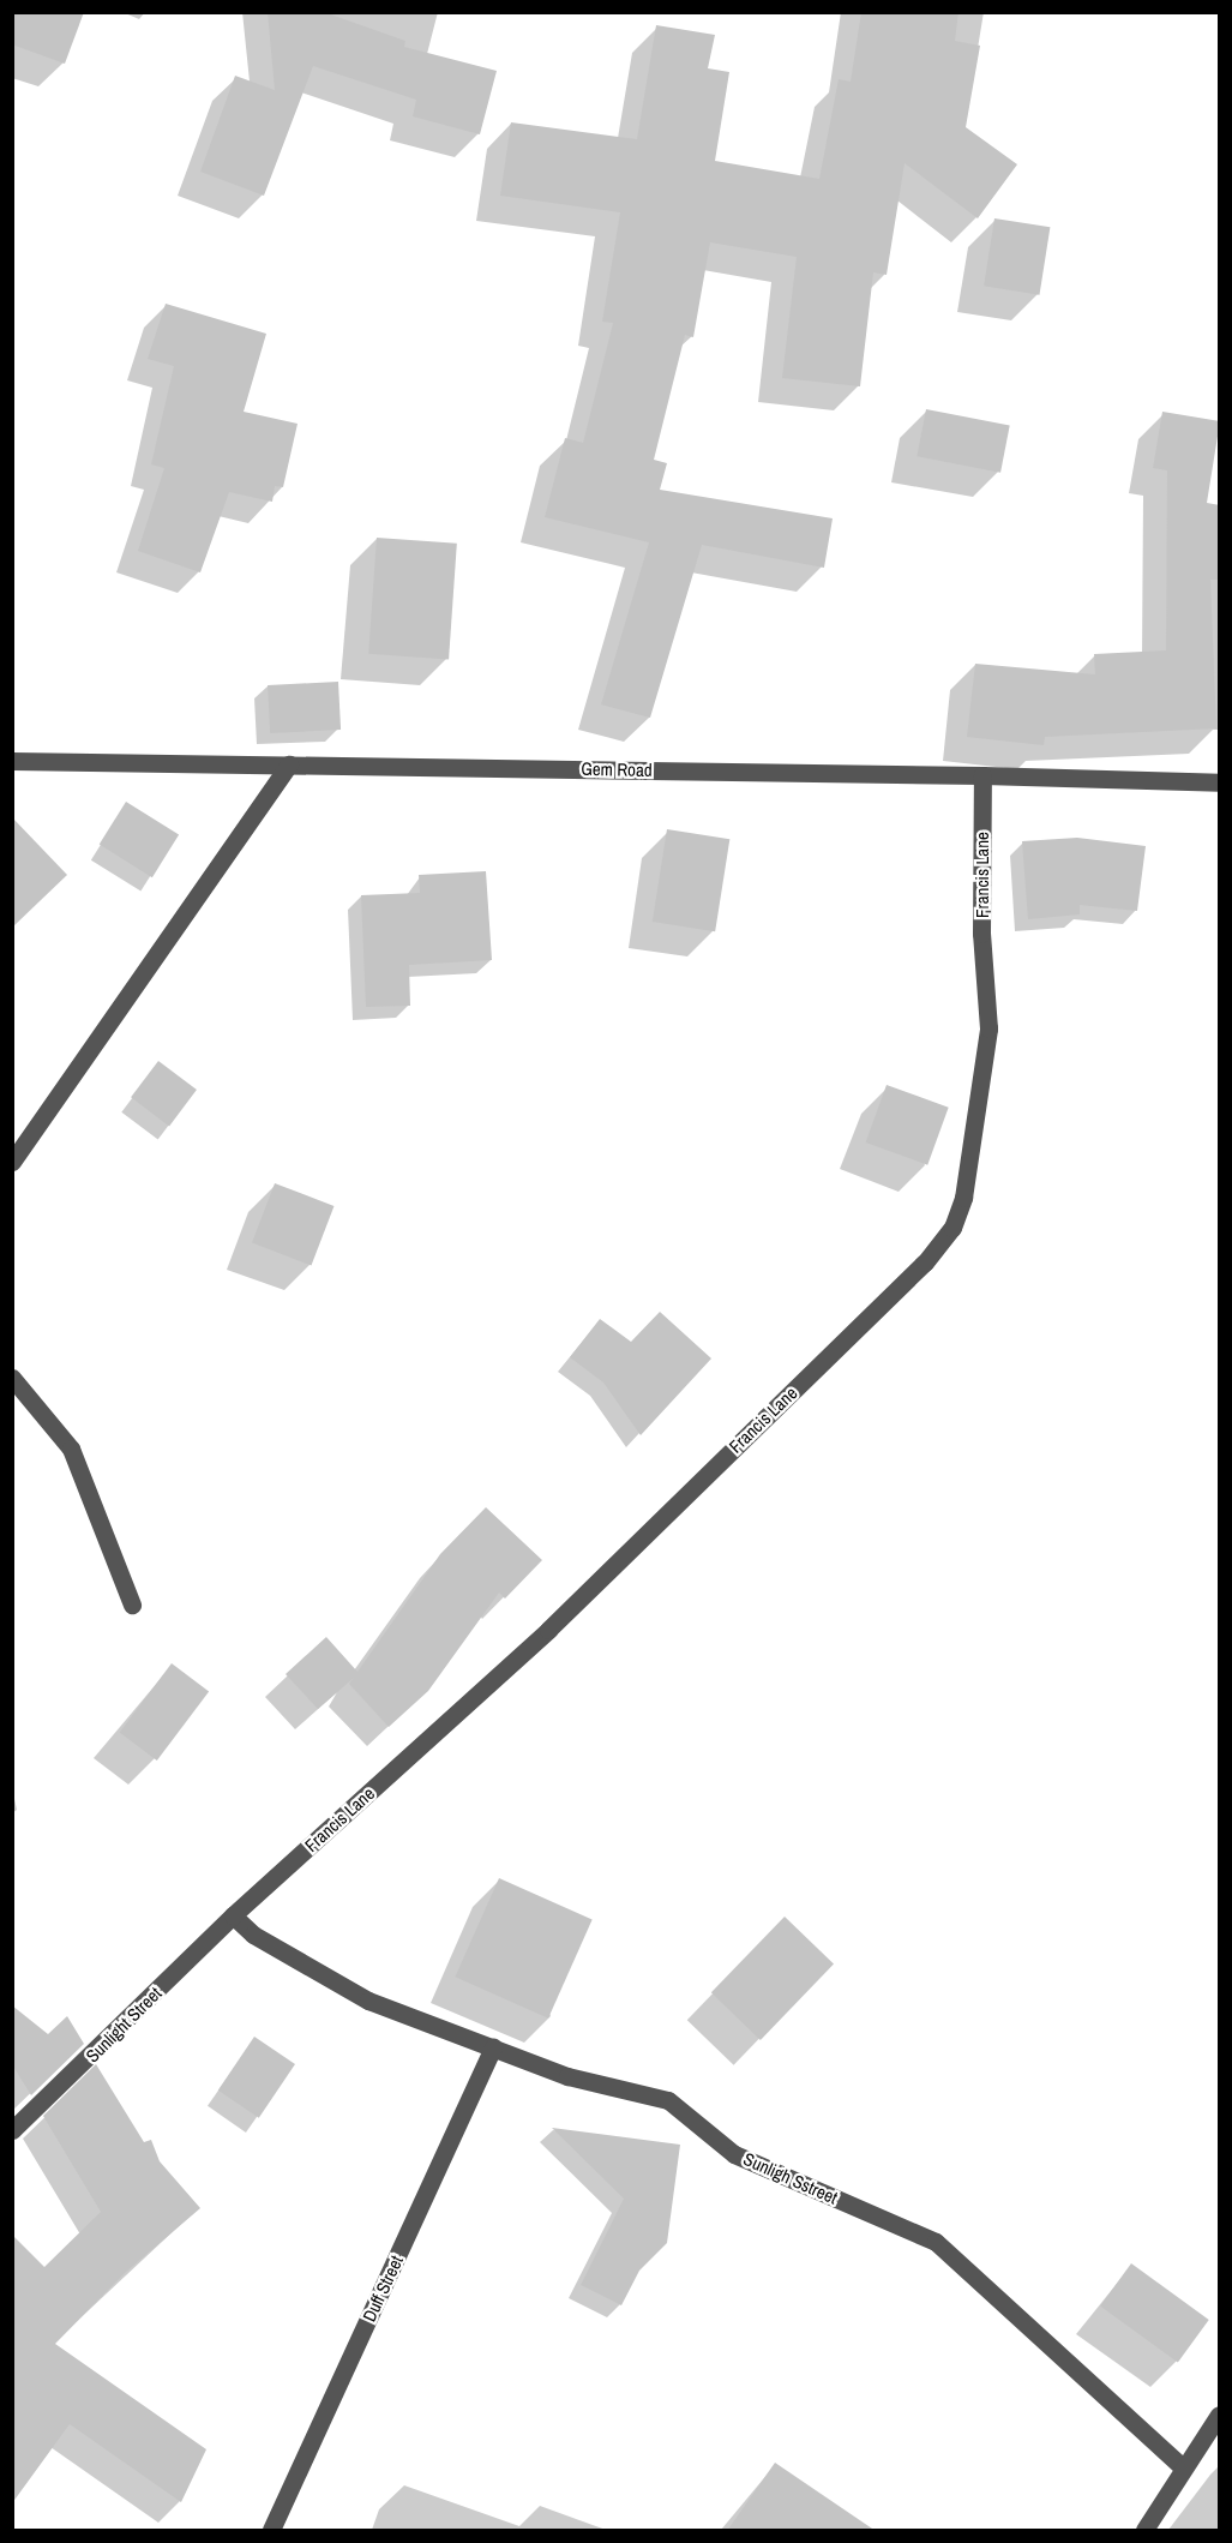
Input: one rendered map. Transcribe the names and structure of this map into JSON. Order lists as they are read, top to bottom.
{
  "streets": {
    "street": [
      "Gem Road",
      "Francis Lane",
      "Sunlight Street",
      "Sunligh Sstreet",
      "Duff Street"
    ]
  },
  "crossings": [
    ["Gem Road", "Francis Lane"],
    ["Francis Lane", "Sunlight Street"],
    ["Francis Lane", "Sunligh Sstreet"],
    ["Sunlight Street", "Sunligh Sstreet"],
    ["Sunligh Sstreet", "Duff Street"]
  ]
}
